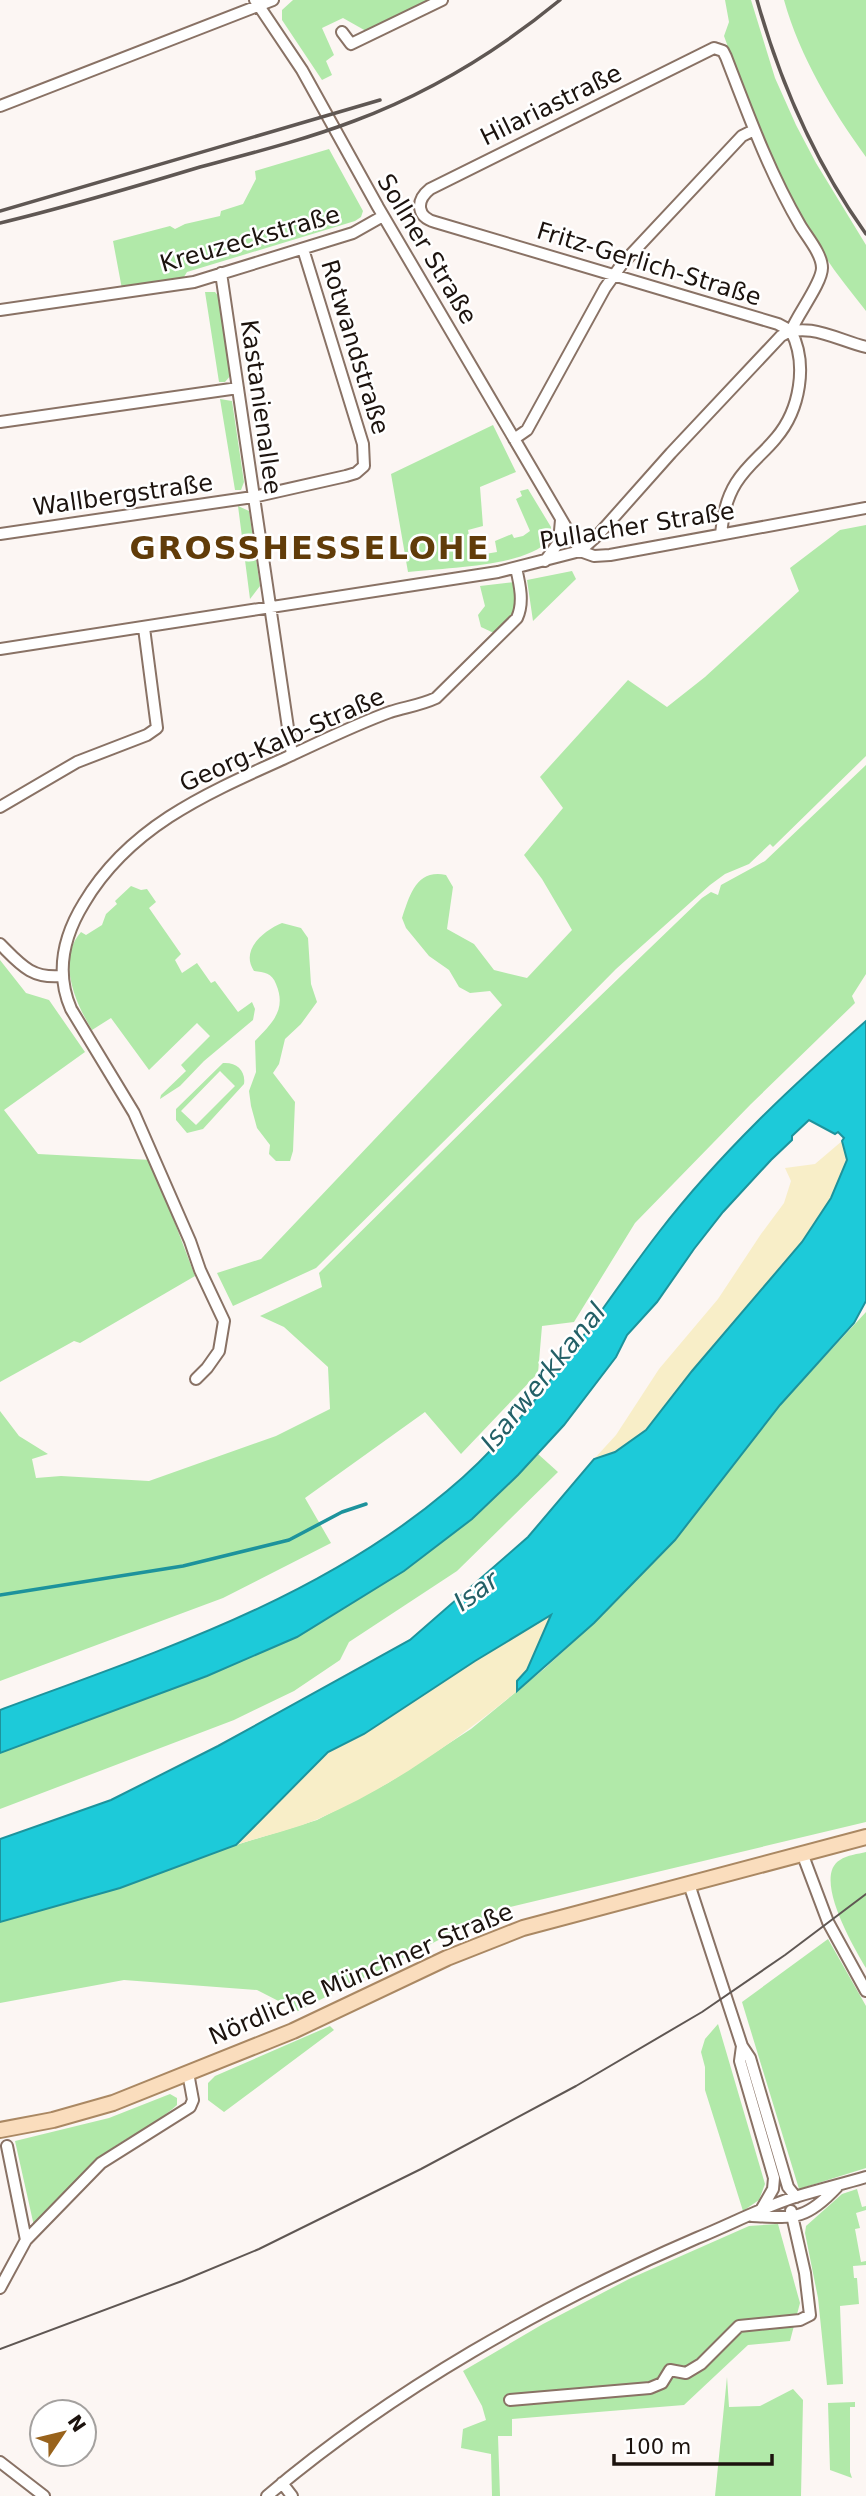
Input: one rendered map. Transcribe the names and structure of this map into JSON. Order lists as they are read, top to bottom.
{
  "streets": {
    "main road": ["Nördliche Münchner Straße"],
    "street": [
      "Hilariastraße",
      "Kreuzeckstraße",
      "Sollner Straße",
      "Fritz-Gerlich-Straße",
      "Rotwandstraße",
      "Kastanienallee",
      "Wallbergstraße",
      "Pullacher Straße",
      "Georg-Kalb-Straße"
    ]
  },
  "crossings": [
    ["Hilariastraße", "Fritz-Gerlich-Straße"],
    ["Kreuzeckstraße", "Sollner Straße"],
    ["Kreuzeckstraße", "Rotwandstraße"],
    ["Kreuzeckstraße", "Kastanienallee"],
    ["Sollner Straße", "Pullacher Straße"],
    ["Rotwandstraße", "Kastanienallee"],
    ["Rotwandstraße", "Wallbergstraße"],
    ["Kastanienallee", "Wallbergstraße"],
    ["Kastanienallee", "Pullacher Straße"],
    ["Kastanienallee", "Georg-Kalb-Straße"],
    ["Pullacher Straße", "Georg-Kalb-Straße"]
  ],
  "districts": ["GROSSHESSELOHE"],
  "water": ["Isarwerkkanal", "Isar"],
  "scale_bar": "100 m",
  "north": "top right"
}
